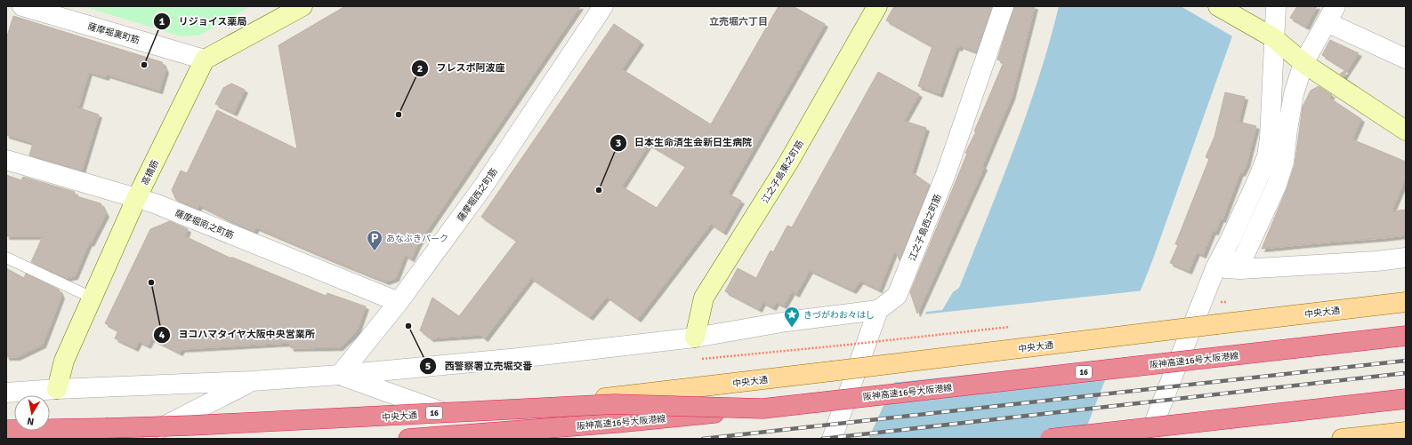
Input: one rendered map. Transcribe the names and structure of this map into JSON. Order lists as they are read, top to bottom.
{
  "streets": {
    "highway": ["阪神高速16号大阪港線", "16"],
    "main road": ["中央大通"],
    "street": [
      "薩摩堀裏町筋",
      "江之子島東之町筋",
      "高橋筋",
      "薩摩堀西之町筋",
      "薩摩堀南之町筋",
      "江之子島西之町筋"
    ]
  },
  "crossings": [
    ["薩摩堀裏町筋", "高橋筋"],
    ["高橋筋", "薩摩堀南之町筋"],
    ["薩摩堀西之町筋", "薩摩堀南之町筋"],
    ["阪神高速16号大阪港線", "16"]
  ],
  "districts": ["立売堀六丁目"],
  "places": {
    "other": [
      "リジョイス薬局",
      "フレスポ阿波座",
      "日本生命済生会新日生病院",
      "ヨコハマタイヤ大阪中央営業所",
      "西警察署立売堀交番"
    ],
    "parking": ["あなぶきパーク"],
    "place": ["きづがわお々はし"]
  },
  "north": "bottom"
}
